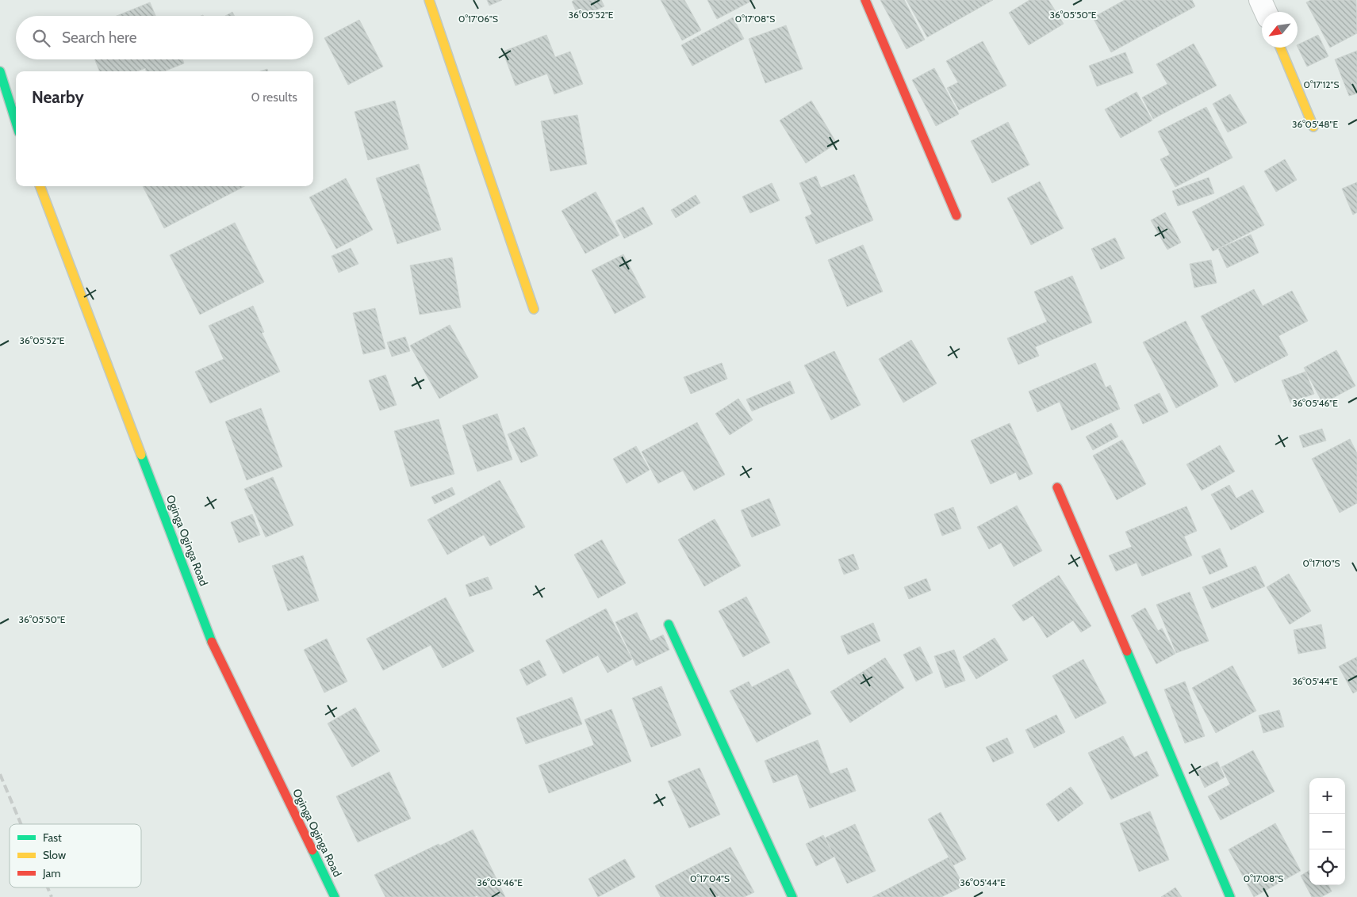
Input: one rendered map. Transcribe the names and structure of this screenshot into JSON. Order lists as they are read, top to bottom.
{
  "streets": {
    "street": ["Oginga Oginga Road"]
  },
  "legend": ["Fast", "Slow", "Jam"],
  "north": "bottom left",
  "page": {
    "search": "Search here",
    "heading": ["Nearby", "0 results"],
    "map_buttons": ["+", "−"]
  },
  "coordinates": [
    "36°05'52\"E",
    "36°05'50\"E",
    "0°17'06\"S",
    "0°17'08\"S",
    "0°17'12\"S",
    "36°05'48\"E",
    "36°05'46\"E",
    "0°17'10\"S",
    "36°05'44\"E",
    "0°17'04\"S"
  ]
}
